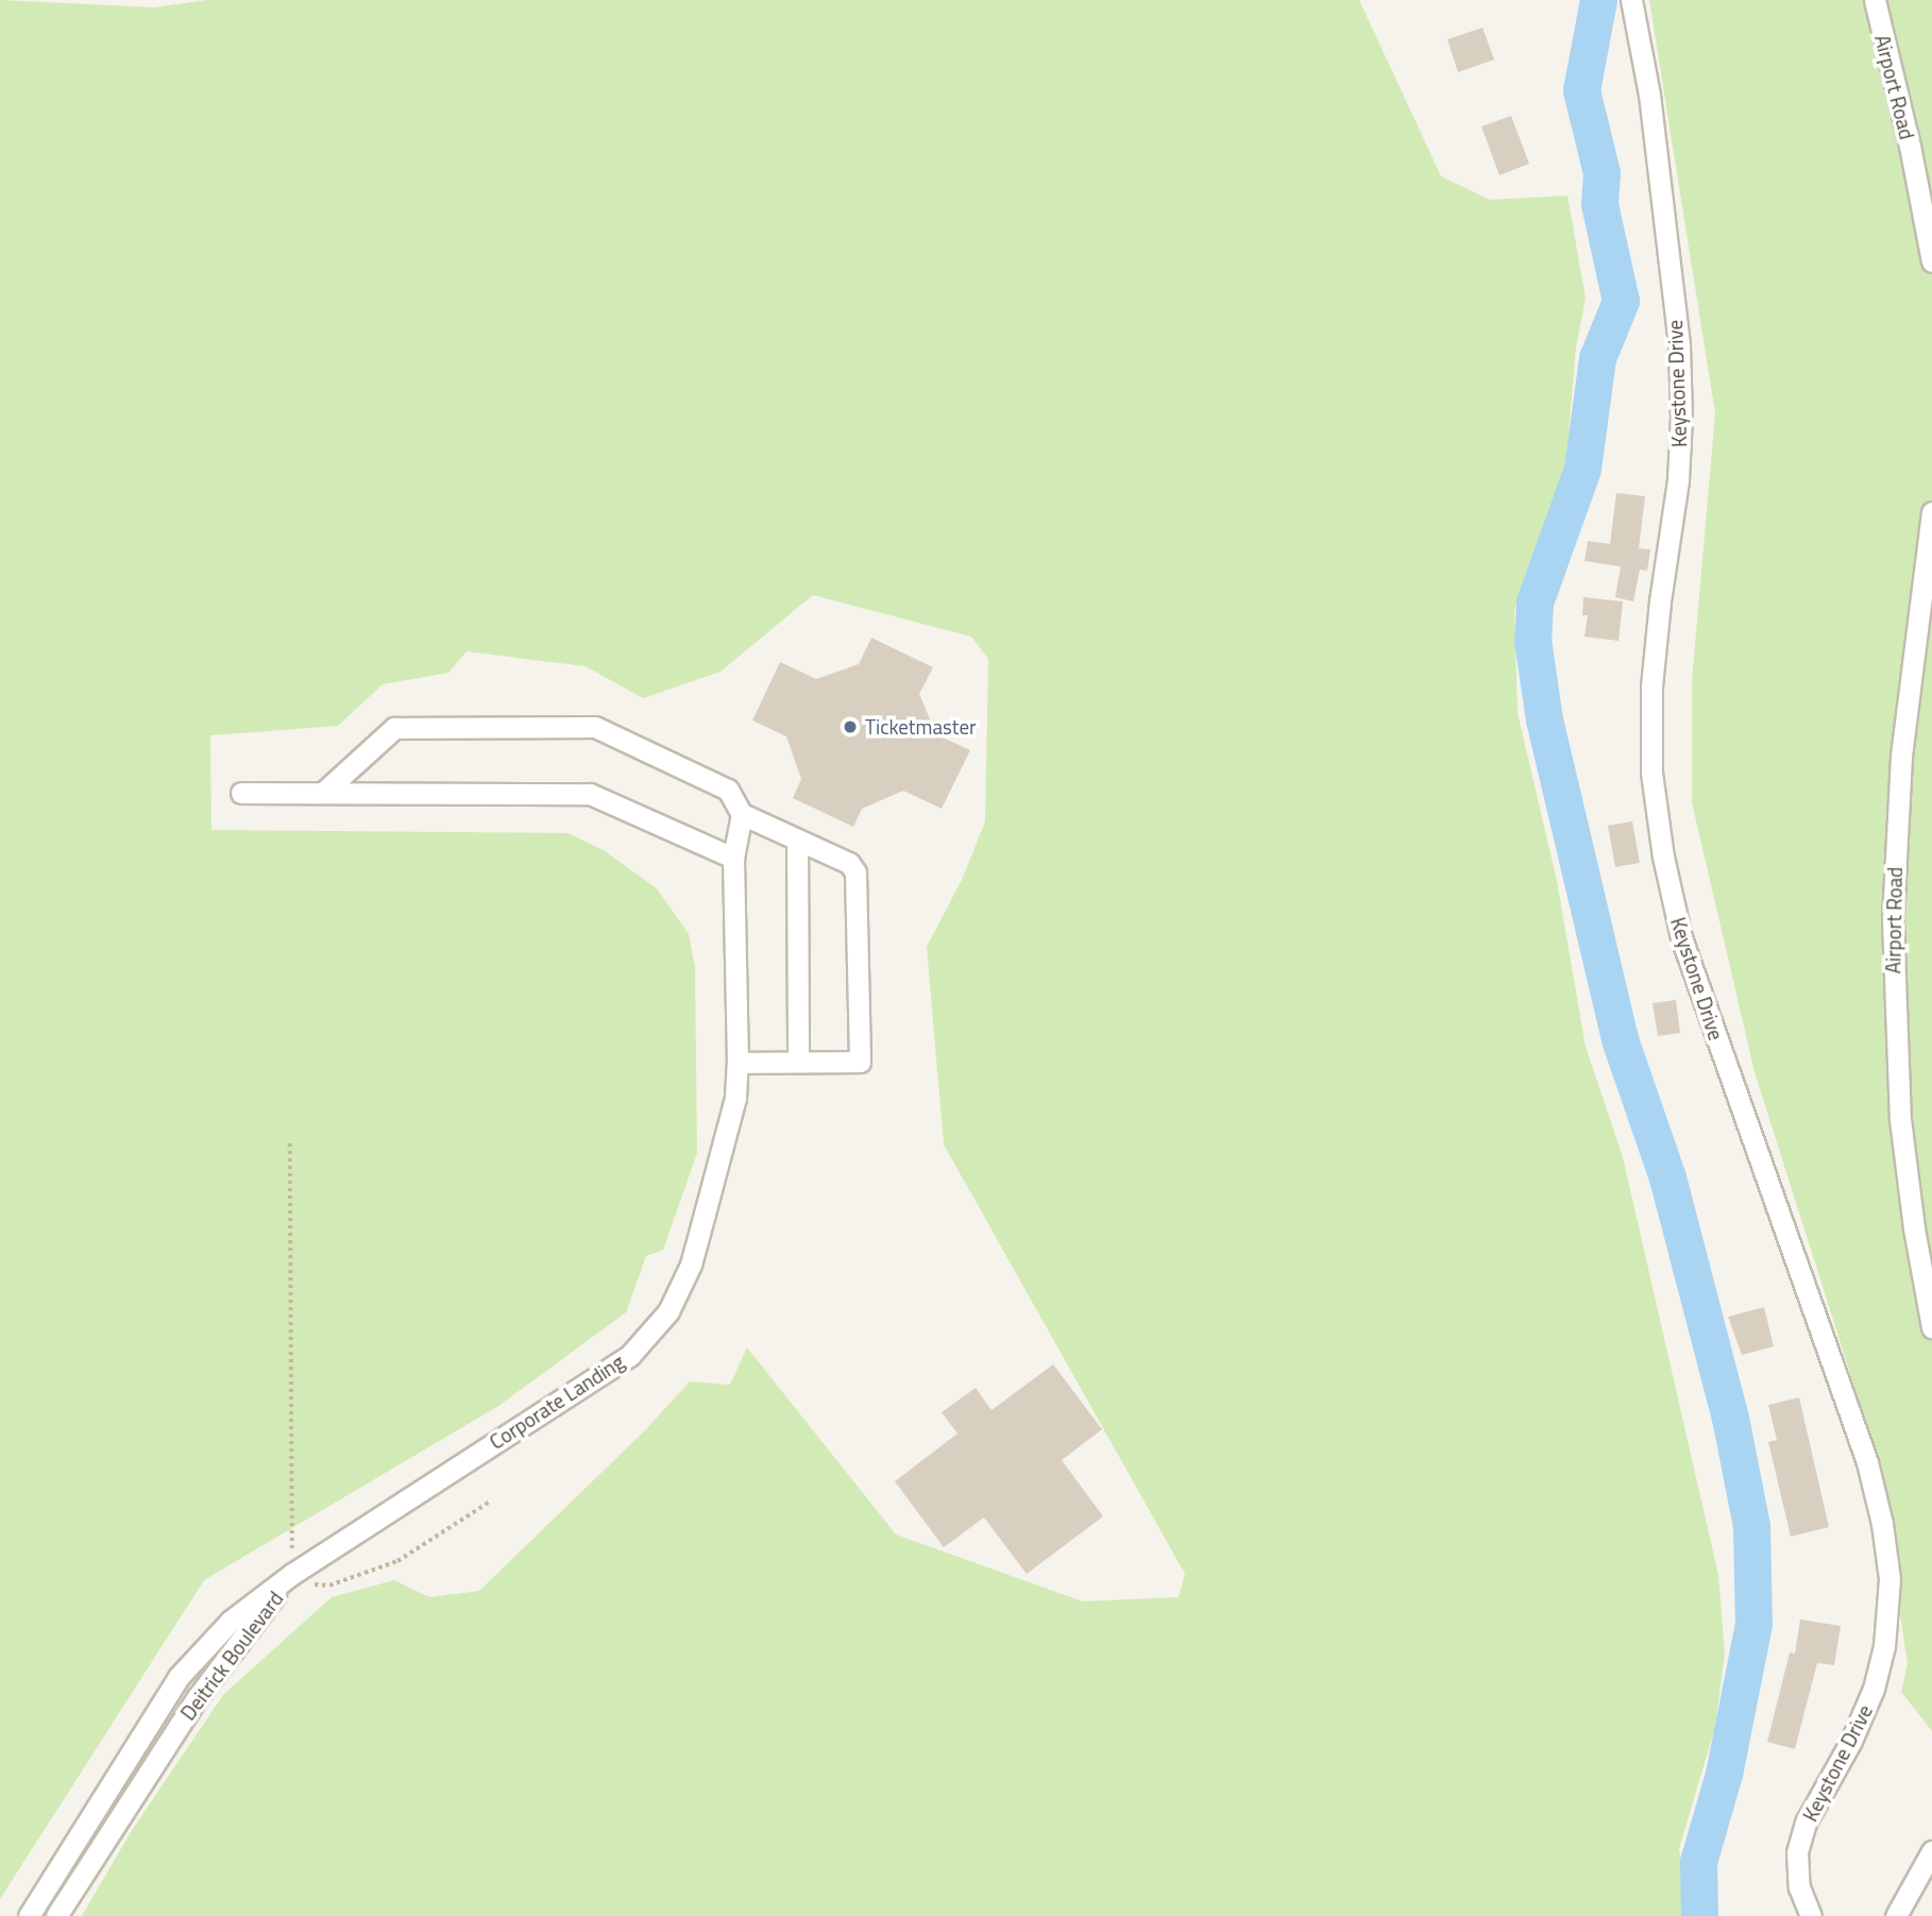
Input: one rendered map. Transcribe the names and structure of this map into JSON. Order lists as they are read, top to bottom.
{
  "streets": {
    "street": [
      "Airport Road",
      "Keystone Drive",
      "Corporate Landing",
      "Deitrick Boulevard"
    ]
  },
  "crossings": [
    ["Corporate Landing", "Deitrick Boulevard"]
  ],
  "places": ["Ticketmaster"]
}
